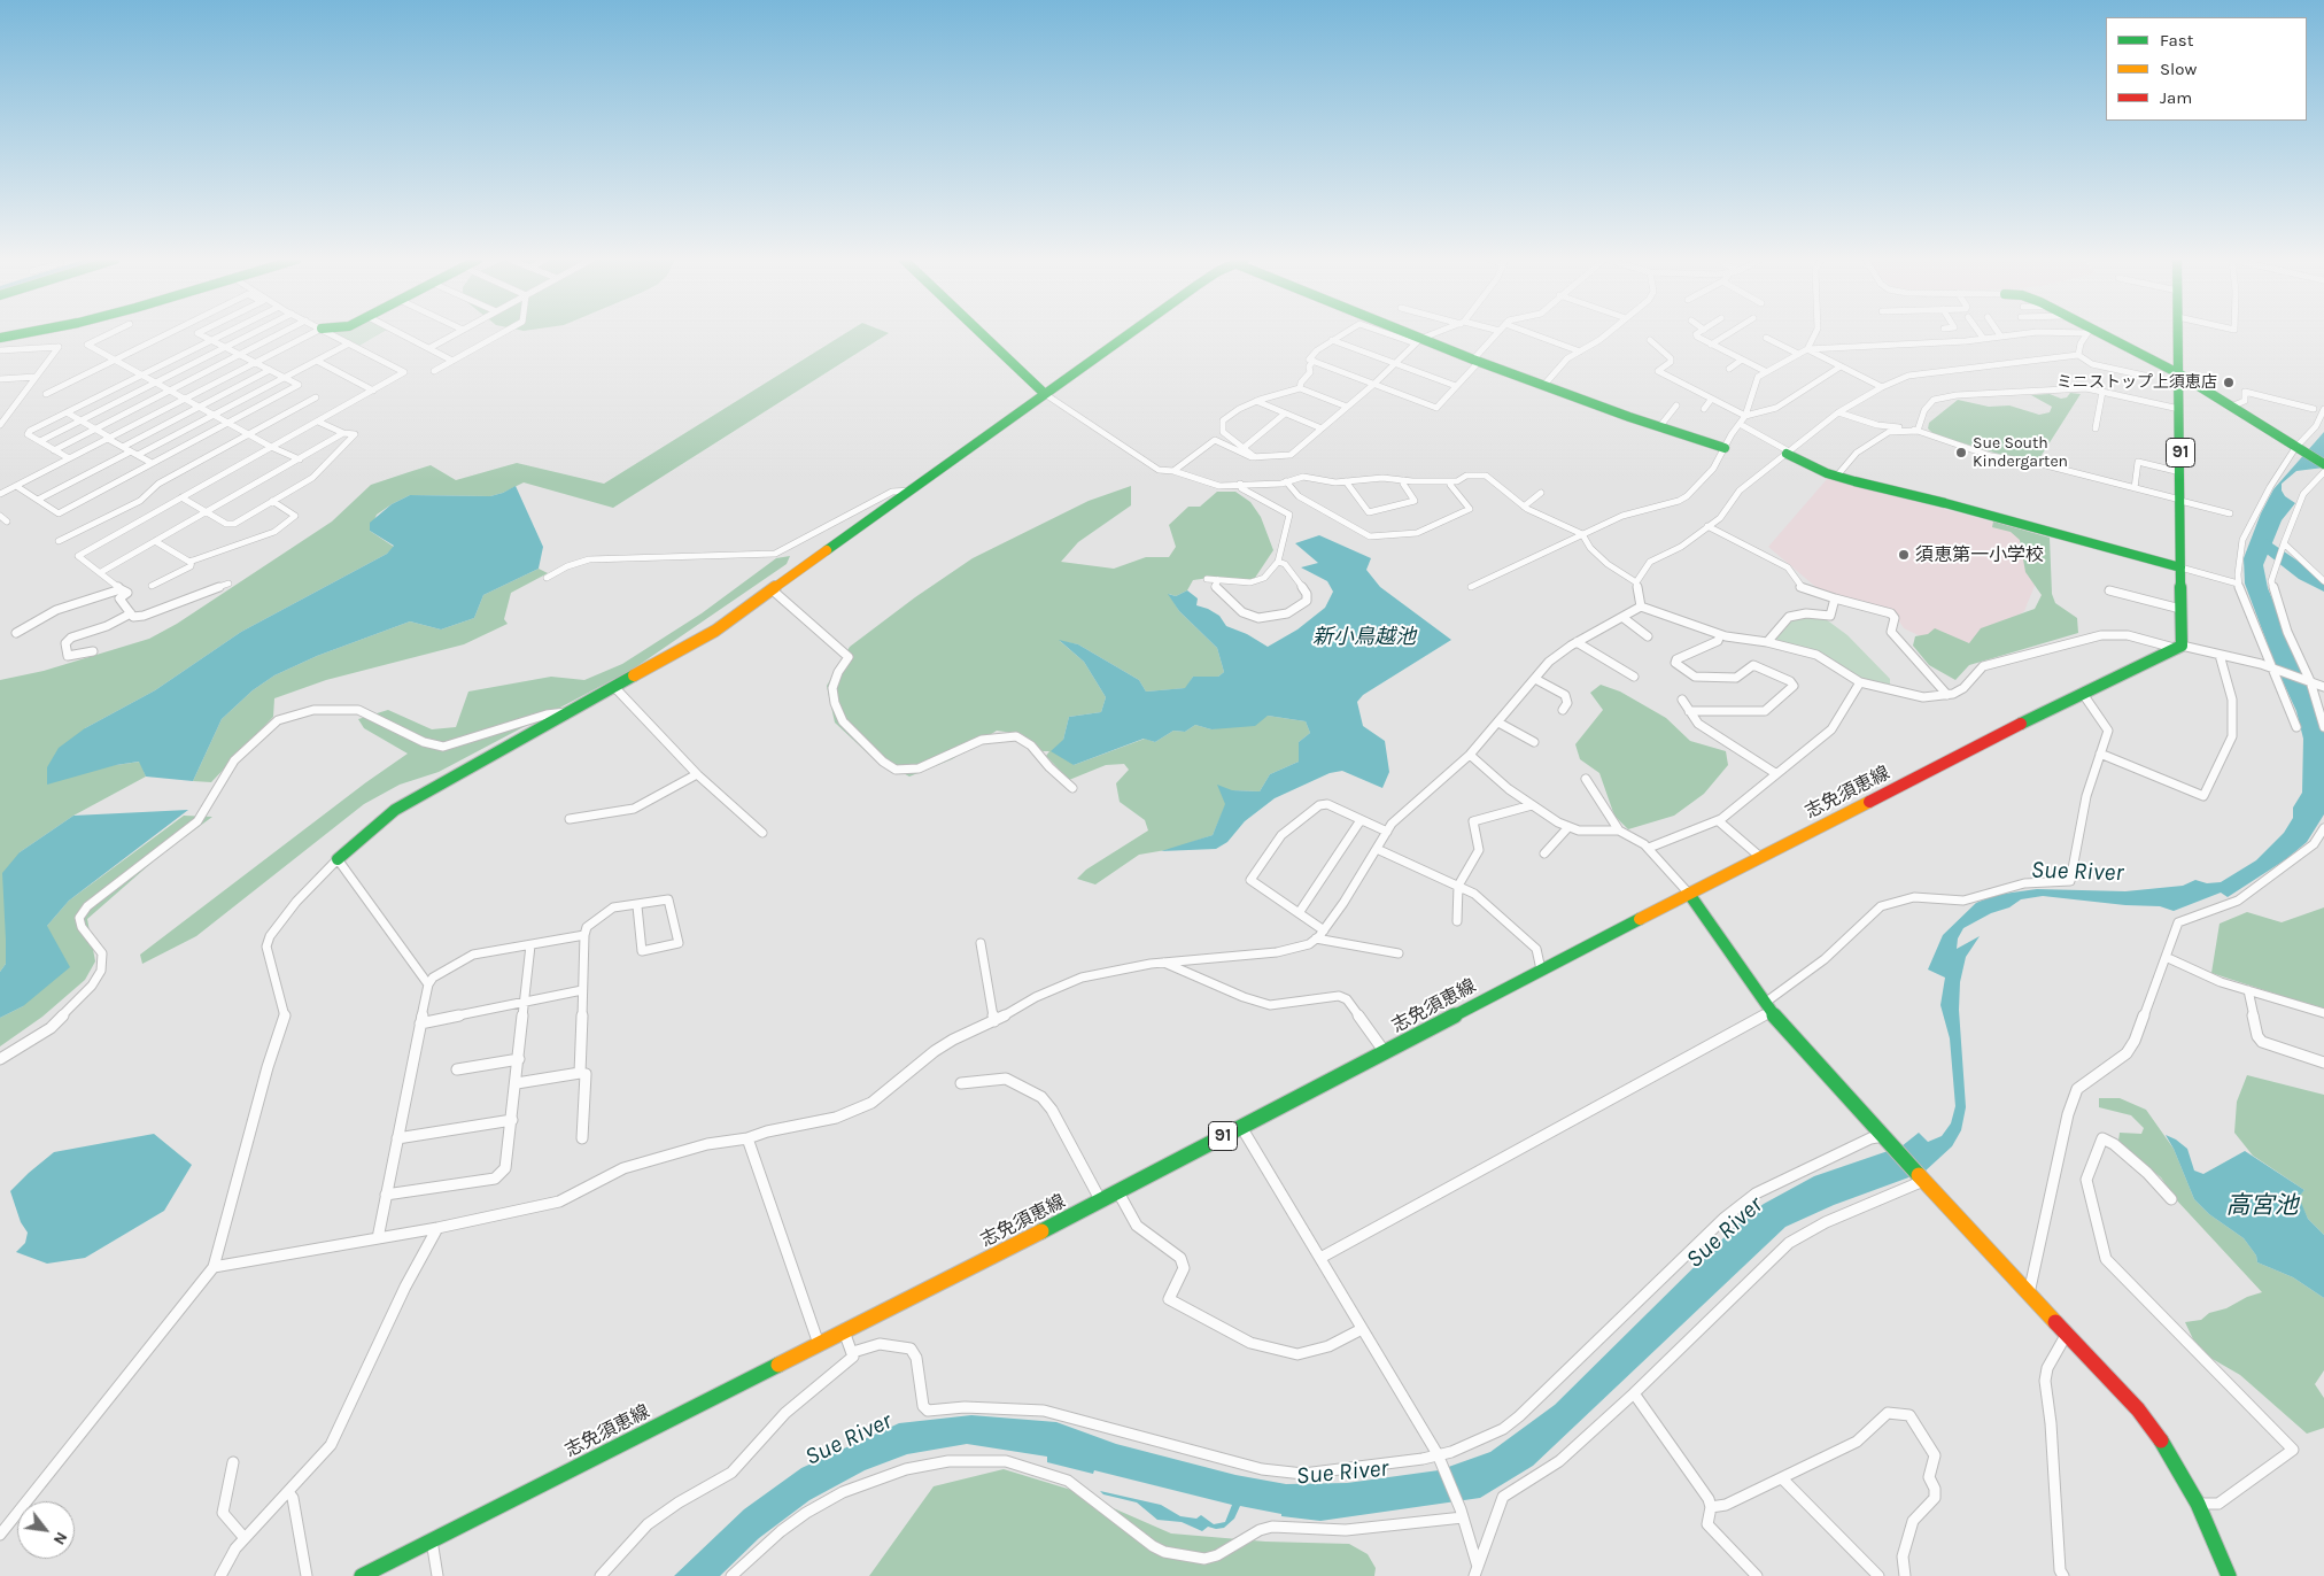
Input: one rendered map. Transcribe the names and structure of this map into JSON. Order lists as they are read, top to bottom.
{
  "streets": {
    "street": ["91", "志免須恵線"]
  },
  "crossings": [
    ["91", "志免須恵線"]
  ],
  "water": ["新小鳥越池", "Sue River", "高宮池"],
  "places": ["ミニストップ上須恵店", "Sue South Kindergarten", "須恵第一小学校"],
  "legend": ["Fast", "Slow", "Jam"],
  "north": "bottom right"
}
